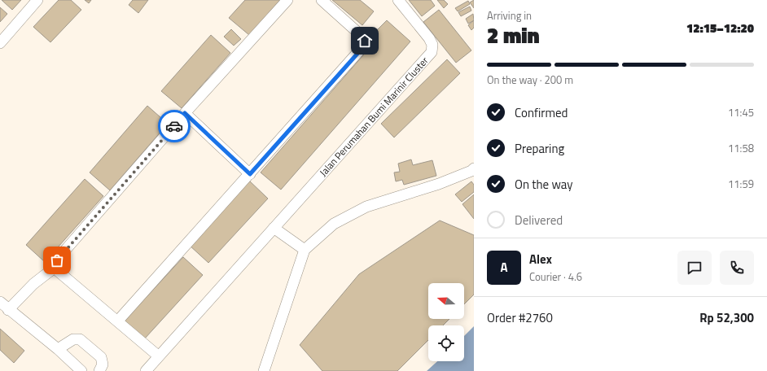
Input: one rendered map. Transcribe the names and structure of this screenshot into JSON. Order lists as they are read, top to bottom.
{
  "streets": {
    "street": ["Jalan Perumahan Bumi Marinir Cluster"]
  },
  "north": "left",
  "page": {
    "heading": ["2 min", "Arriving in", "12:15–12:20"],
    "panel": [
      "Alex",
      "Courier · 4.6",
      "Order #2760",
      "Rp 52,300"
    ],
    "bar": "On the way · 200 m",
    "list": [
      ["Confirmed", "11:45"],
      ["Preparing", "11:58"],
      ["On the way", "11:59"],
      "Delivered"
    ],
    "round": "A"
  }
}
